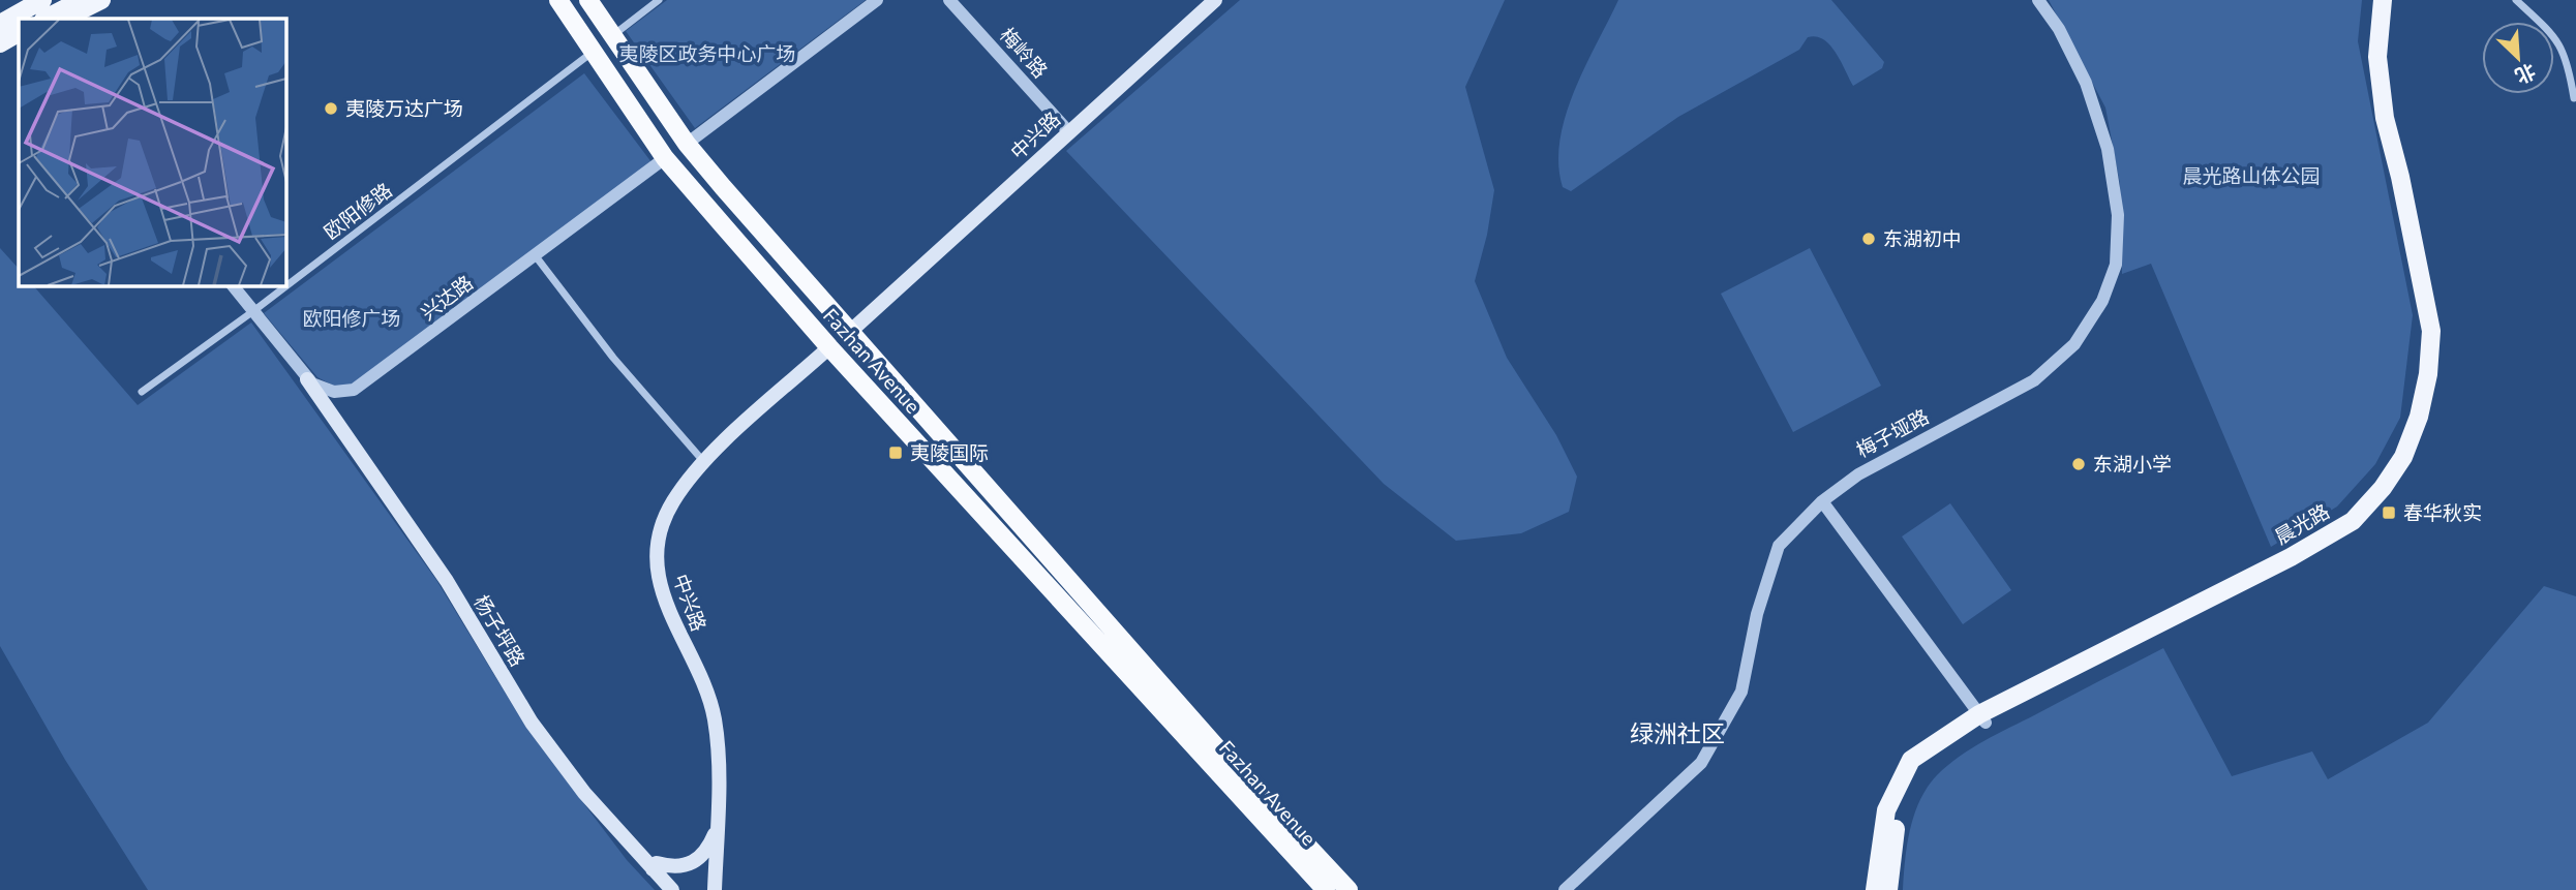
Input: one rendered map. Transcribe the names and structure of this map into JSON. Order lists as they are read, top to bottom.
{
  "streets": {
    "highway": ["Fazhan Avenue"],
    "main road": ["中兴路", "晨光路", "杨子坪路"],
    "street": [
      "梅岭路",
      "欧阳修路",
      "兴达路",
      "梅子垭路"
    ]
  },
  "crossings": [
    ["梅岭路", "中兴路"],
    ["中兴路", "Fazhan Avenue"],
    ["欧阳修路", "Fazhan Avenue"],
    ["兴达路", "Fazhan Avenue"],
    ["兴达路", "杨子坪路"]
  ],
  "districts": ["绿洲社区"],
  "parks": ["夷陵区政务中心广场", "晨光路山体公园", "欧阳修广场"],
  "places": {
    "other": ["夷陵万达广场", "东湖初中", "东湖小学"],
    "transit": ["夷陵国际", "春华秋实"]
  },
  "north": "bottom right"
}
